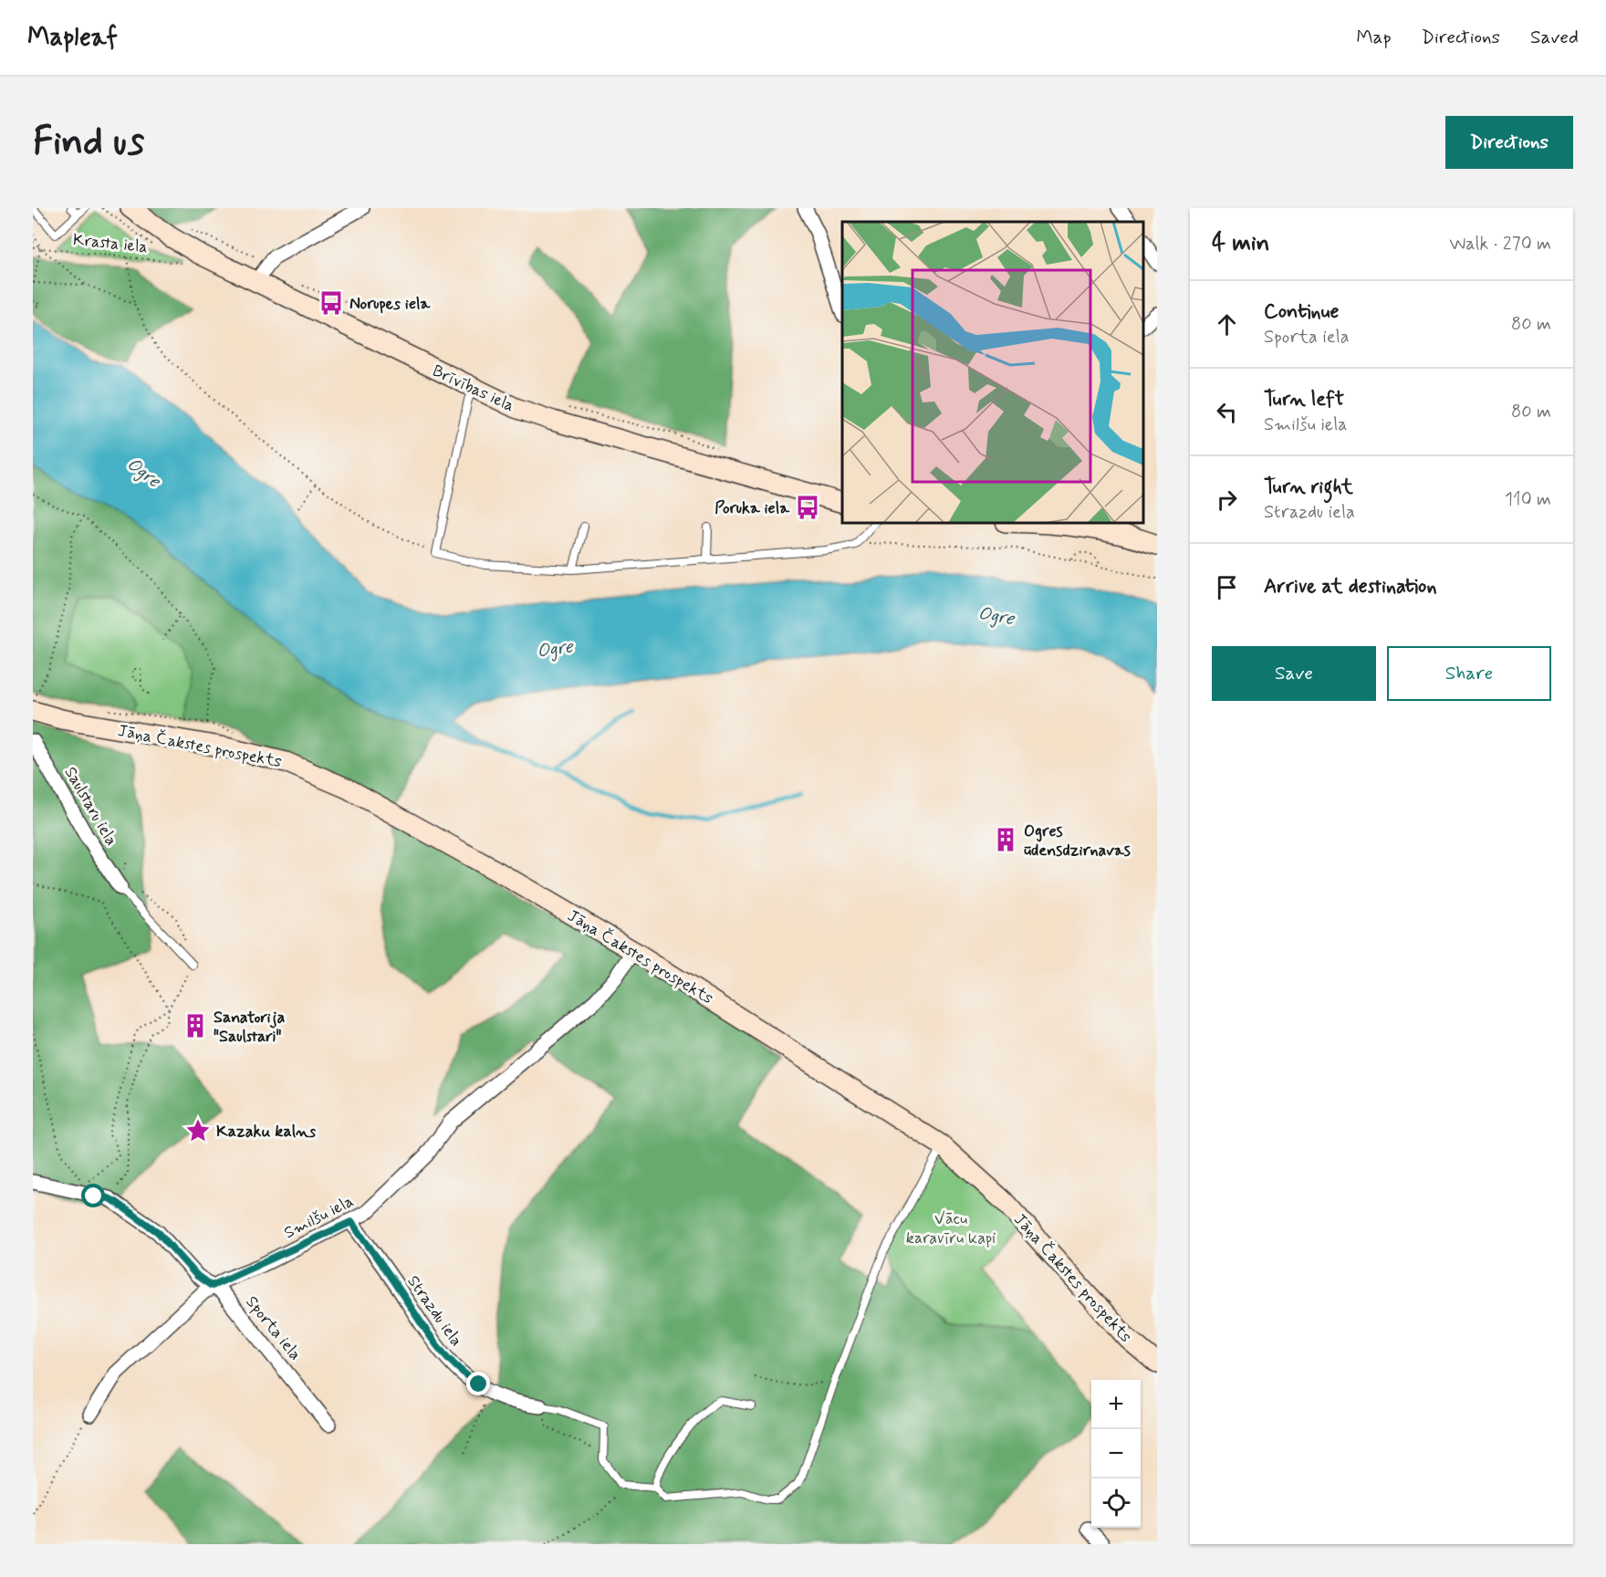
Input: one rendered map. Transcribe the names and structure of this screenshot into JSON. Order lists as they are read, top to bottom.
{
  "streets": {
    "street": [
      "Brīvības iela",
      "Jāņa Čakstes prospekts",
      "Saulstaru iela",
      "Smilšu iela",
      "Strazdu iela",
      "Sporta iela"
    ],
    "path": ["Krasta iela"]
  },
  "crossings": [
    ["Jāņa Čakstes prospekts", "Smilšu iela"],
    ["Smilšu iela", "Strazdu iela"],
    ["Smilšu iela", "Sporta iela"]
  ],
  "water": ["Ogre"],
  "parks": ["Vācu karavīru kapi"],
  "places": {
    "bus stop": ["Norupes iela", "Poruka iela"],
    "building": ["Ogres ūdensdzirnavas", "Sanatorija \"Saulstari\""],
    "place": ["Kazaku kalns"]
  },
  "page": {
    "header": "Mapleaf",
    "nav": ["Map", "Directions", "Saved"],
    "buttons": [
      "Directions",
      ["Save", "Share"]
    ],
    "title": "Find us",
    "heading": ["4 min", "Walk · 270 m"],
    "list": [
      ["Continue", "Sporta iela", "80 m"],
      ["Turn left", "Smilšu iela", "80 m"],
      ["Turn right", "Strazdu iela", "110 m"],
      "Arrive at destination"
    ],
    "map_buttons": ["+", "−"]
  }
}
